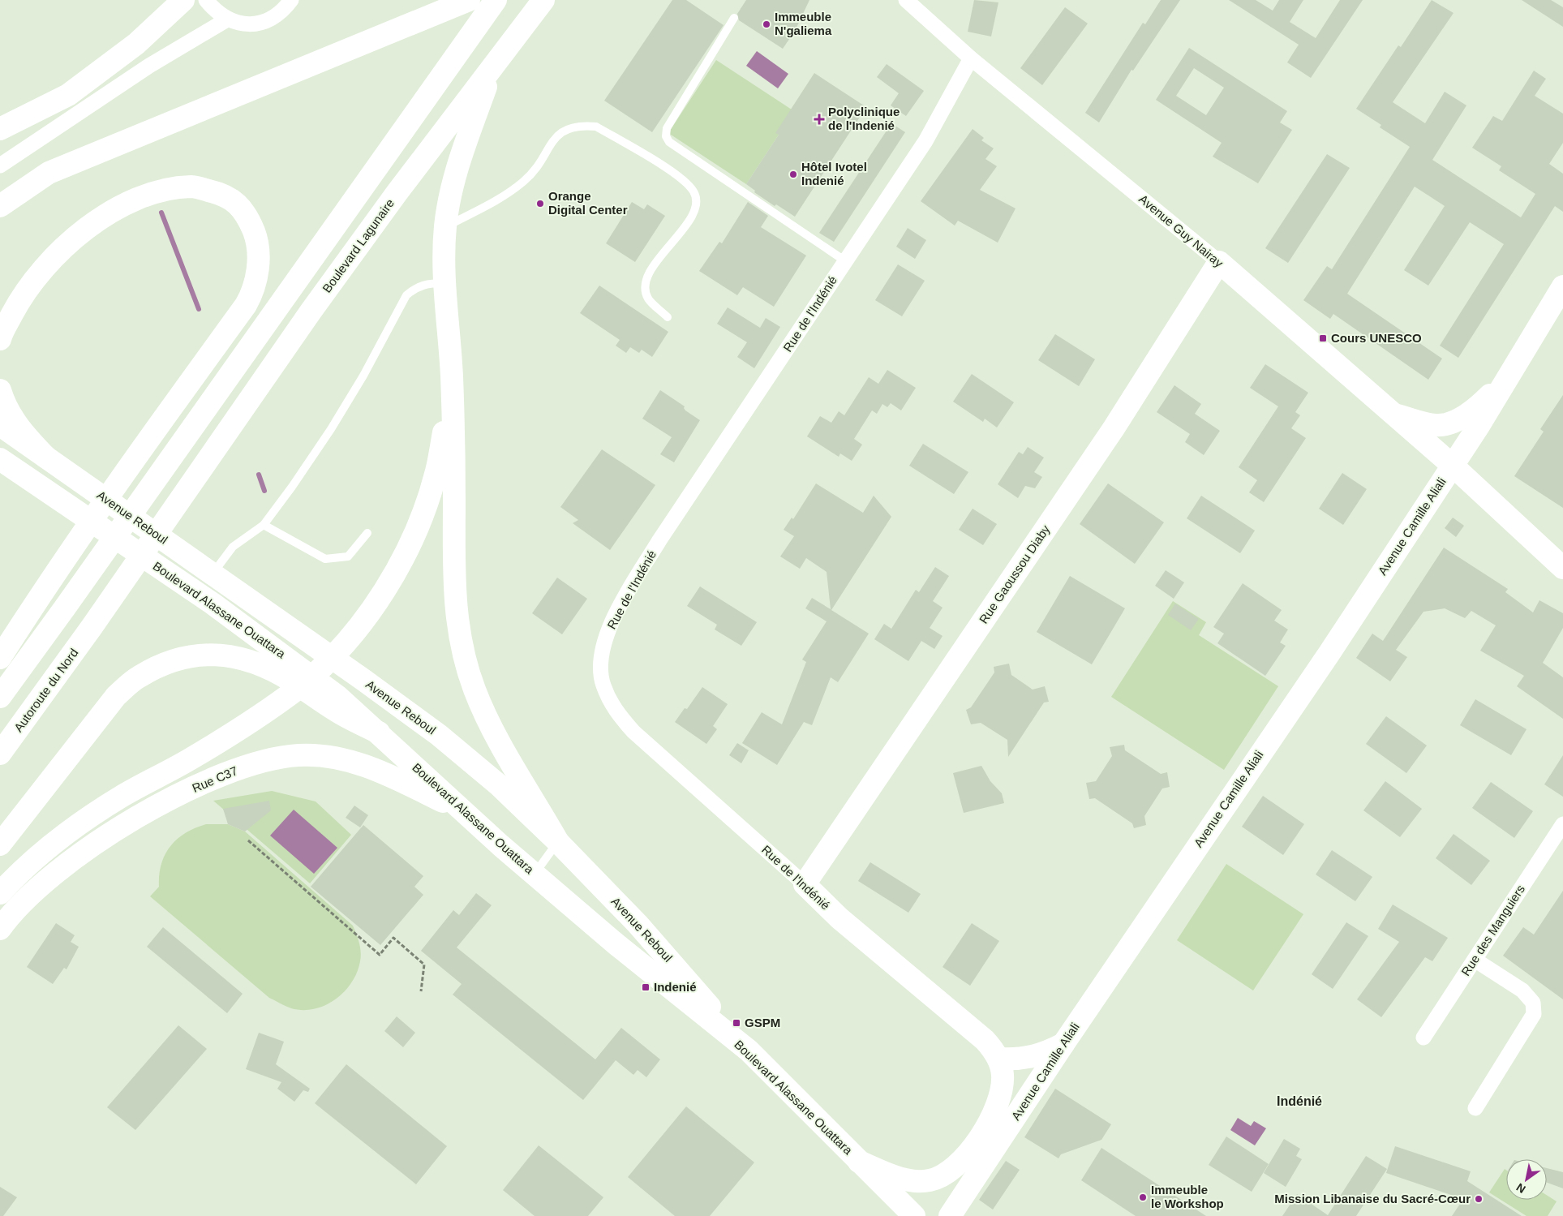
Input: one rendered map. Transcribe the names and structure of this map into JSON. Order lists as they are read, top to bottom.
{
  "streets": {
    "main road": [
      "Avenue Guy Nairay",
      "Boulevard Lagunaire",
      "Rue de l'Indénié",
      "Avenue Reboul",
      "Avenue Camille Aliali",
      "Rue Gaoussou Diaby",
      "Boulevard Alassane Ouattara",
      "Autoroute du Nord",
      "Rue C37"
    ],
    "street": ["Rue des Manguiers"]
  },
  "crossings": [
    ["Avenue Guy Nairay", "Rue de l'Indénié"],
    ["Avenue Guy Nairay", "Avenue Camille Aliali"],
    ["Avenue Guy Nairay", "Rue Gaoussou Diaby"],
    ["Boulevard Lagunaire", "Autoroute du Nord"],
    ["Rue de l'Indénié", "Rue Gaoussou Diaby"],
    ["Rue de l'Indénié", "Boulevard Alassane Ouattara"],
    ["Avenue Reboul", "Boulevard Alassane Ouattara"],
    ["Boulevard Alassane Ouattara", "Rue C37"]
  ],
  "districts": ["Indénié"],
  "places": {
    "other": [
      "Immeuble N'galiema",
      "Hôtel Ivotel Indenié",
      "Orange Digital Center",
      "Immeuble le Workshop",
      "Mission Libanaise du Sacré-Cœur"
    ],
    "health": ["Polyclinique de l'Indenié"],
    "transit": ["Cours UNESCO", "Indenié", "GSPM"]
  },
  "north": "bottom left"
}
